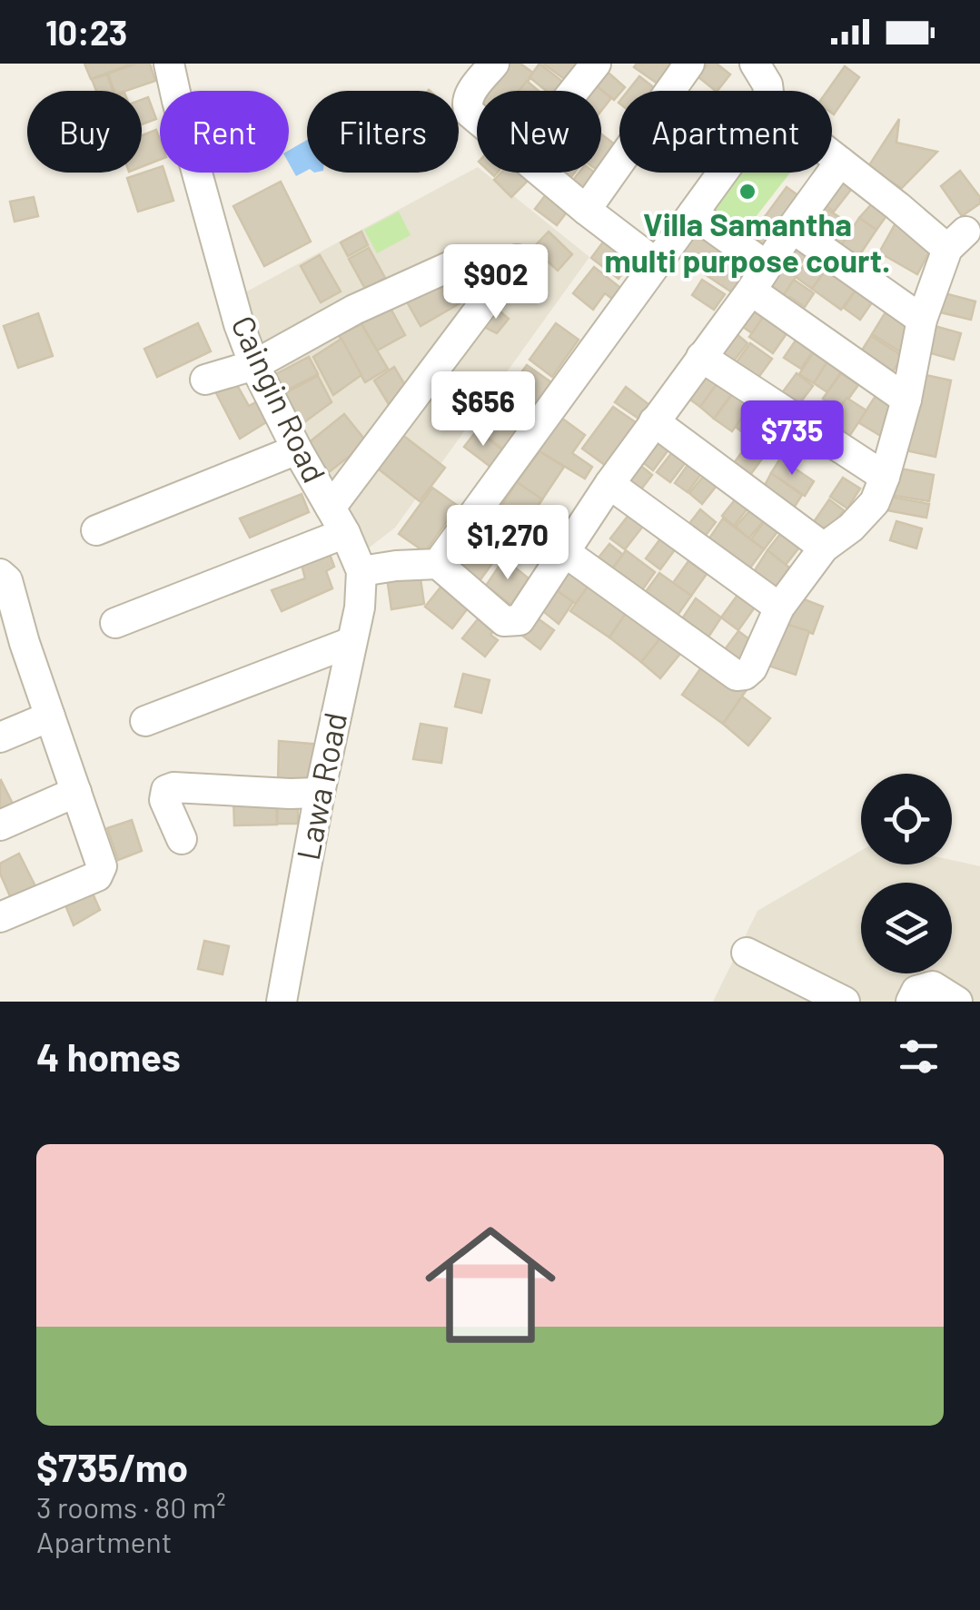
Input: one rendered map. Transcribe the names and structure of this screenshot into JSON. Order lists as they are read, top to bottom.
{
  "streets": {
    "street": ["Caingin Road", "Lawa Road"]
  },
  "crossings": [
    ["Caingin Road", "Lawa Road"]
  ],
  "places": ["Villa Samantha multi purpose court."],
  "page": {
    "status": "10:23",
    "chip": [
      "Buy",
      "Rent",
      "Filters",
      "New",
      "Apartment"
    ],
    "price": [
      "$902",
      "$656",
      "$735",
      "$1,270"
    ],
    "heading": "4 homes",
    "list": [
      {
        "name": "$735/mo",
        "note": "3 rooms · 80 m² · Apartment"
      }
    ]
  }
}
